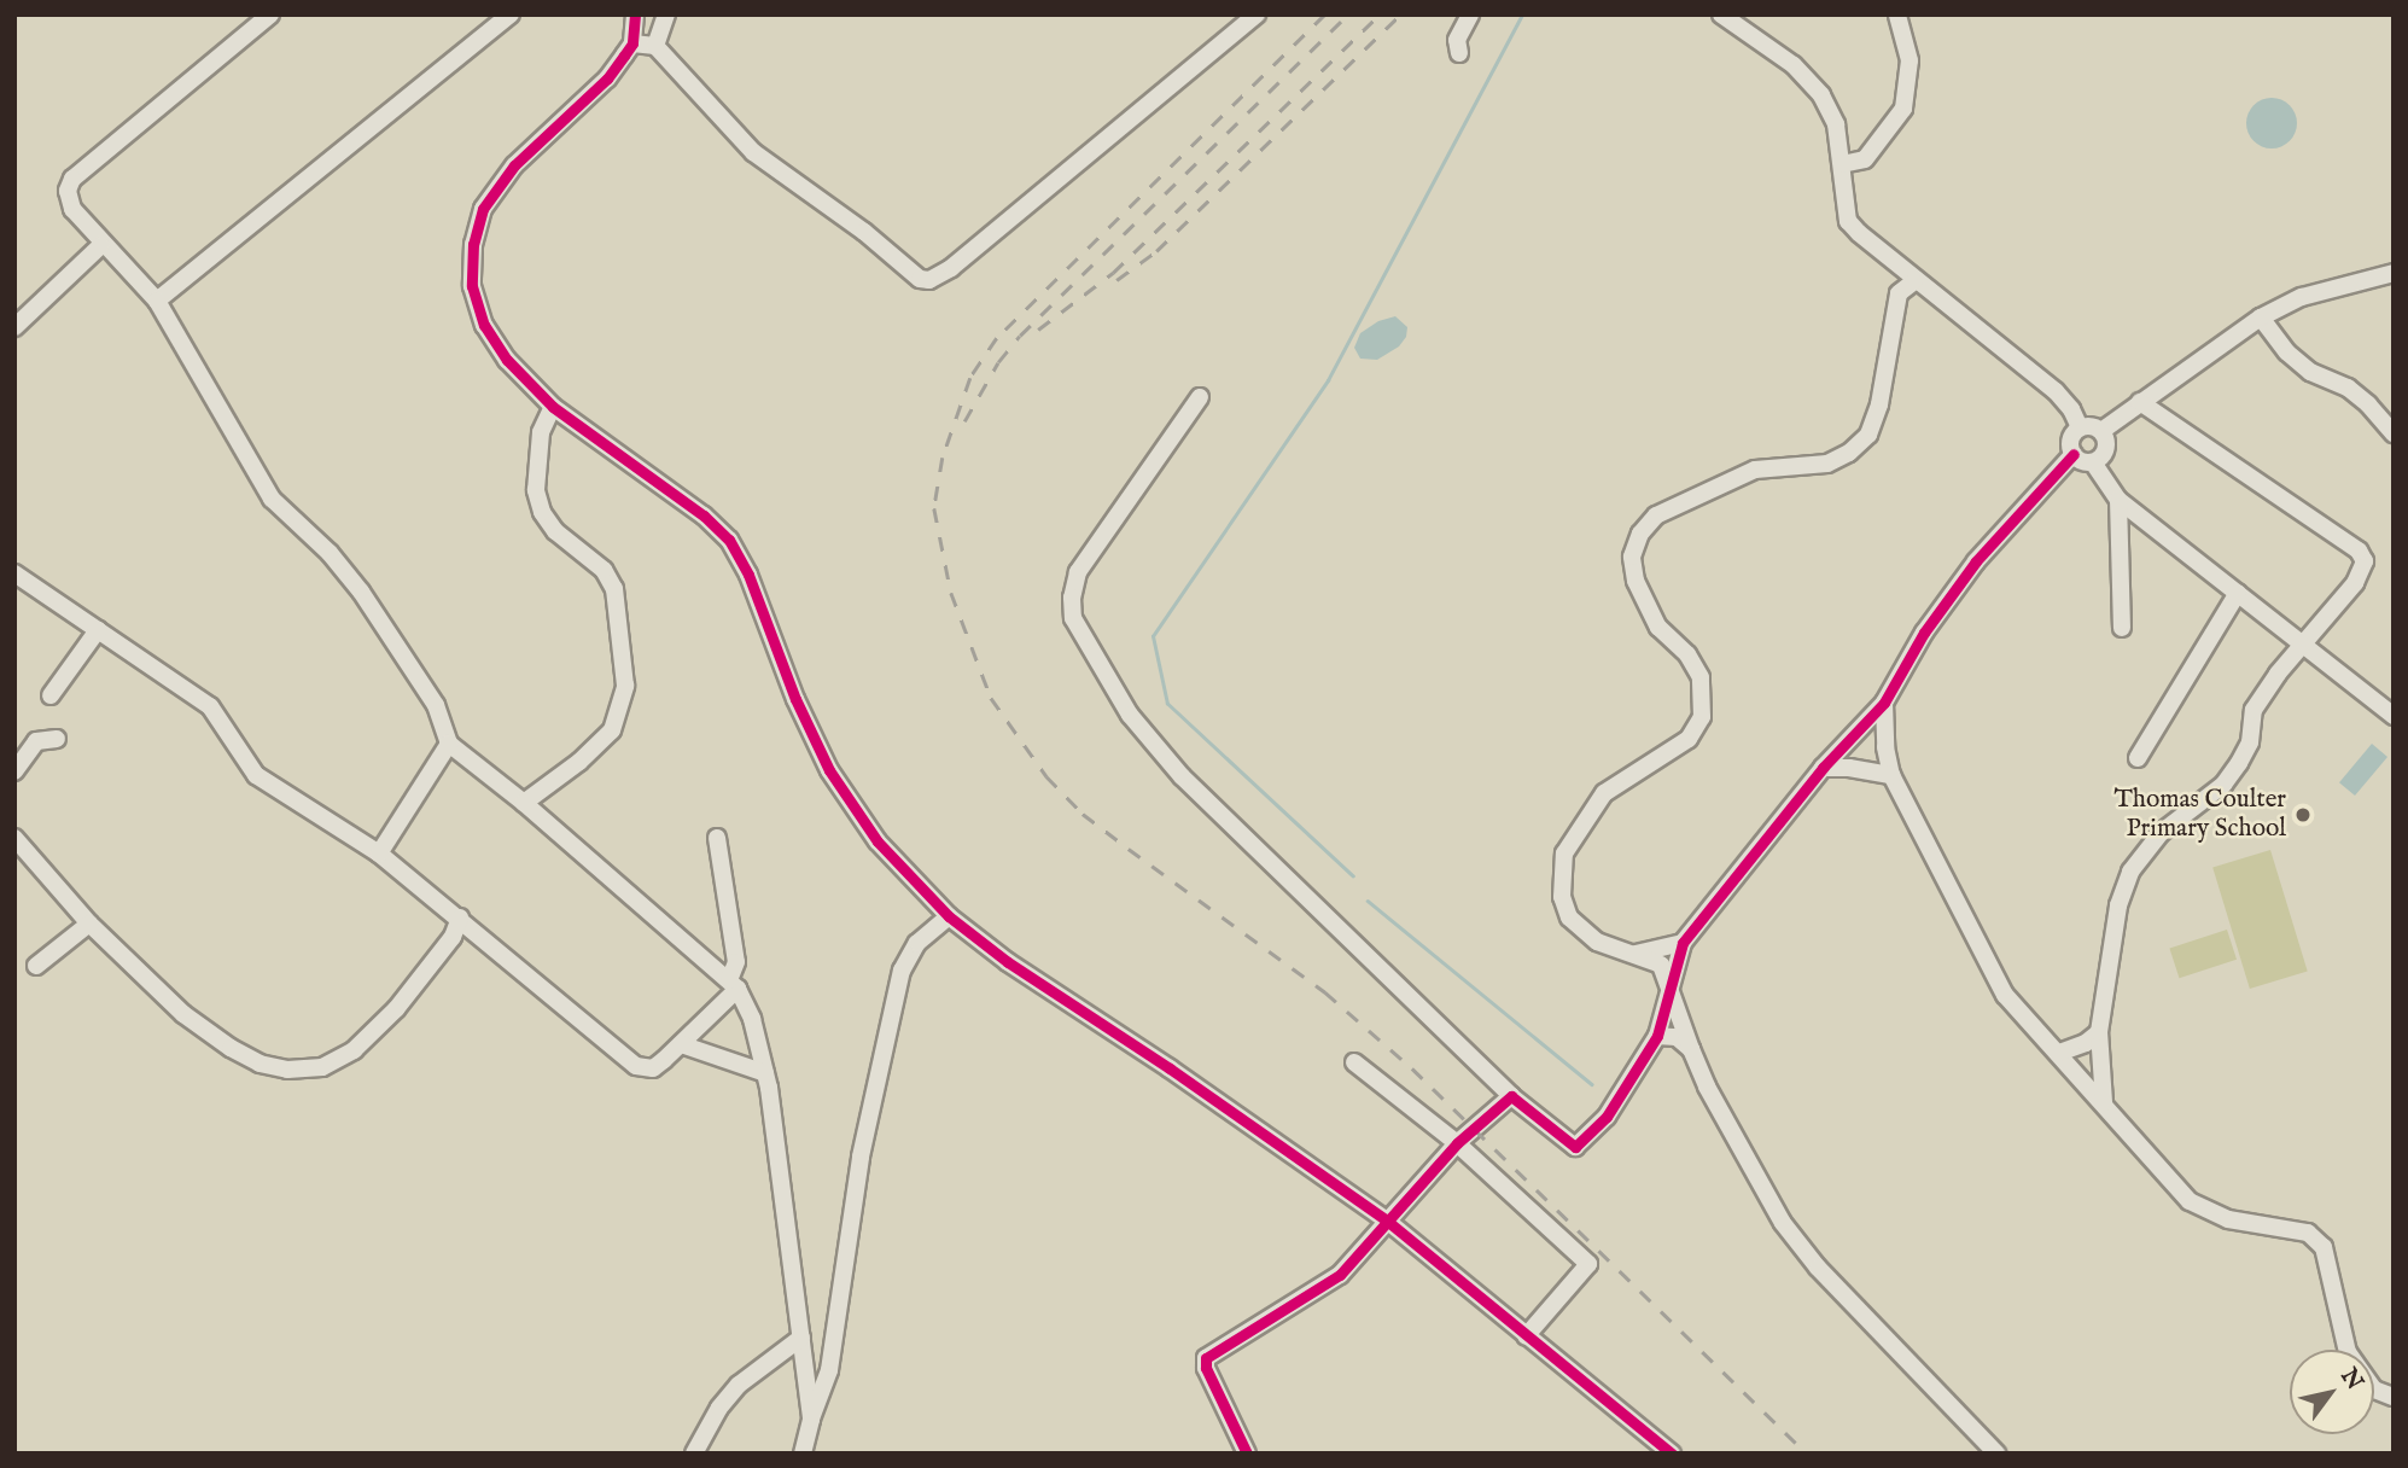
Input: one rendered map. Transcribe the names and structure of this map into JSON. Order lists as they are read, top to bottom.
{
  "places": ["Thomas Coulter Primary School"],
  "north": "top right"
}
